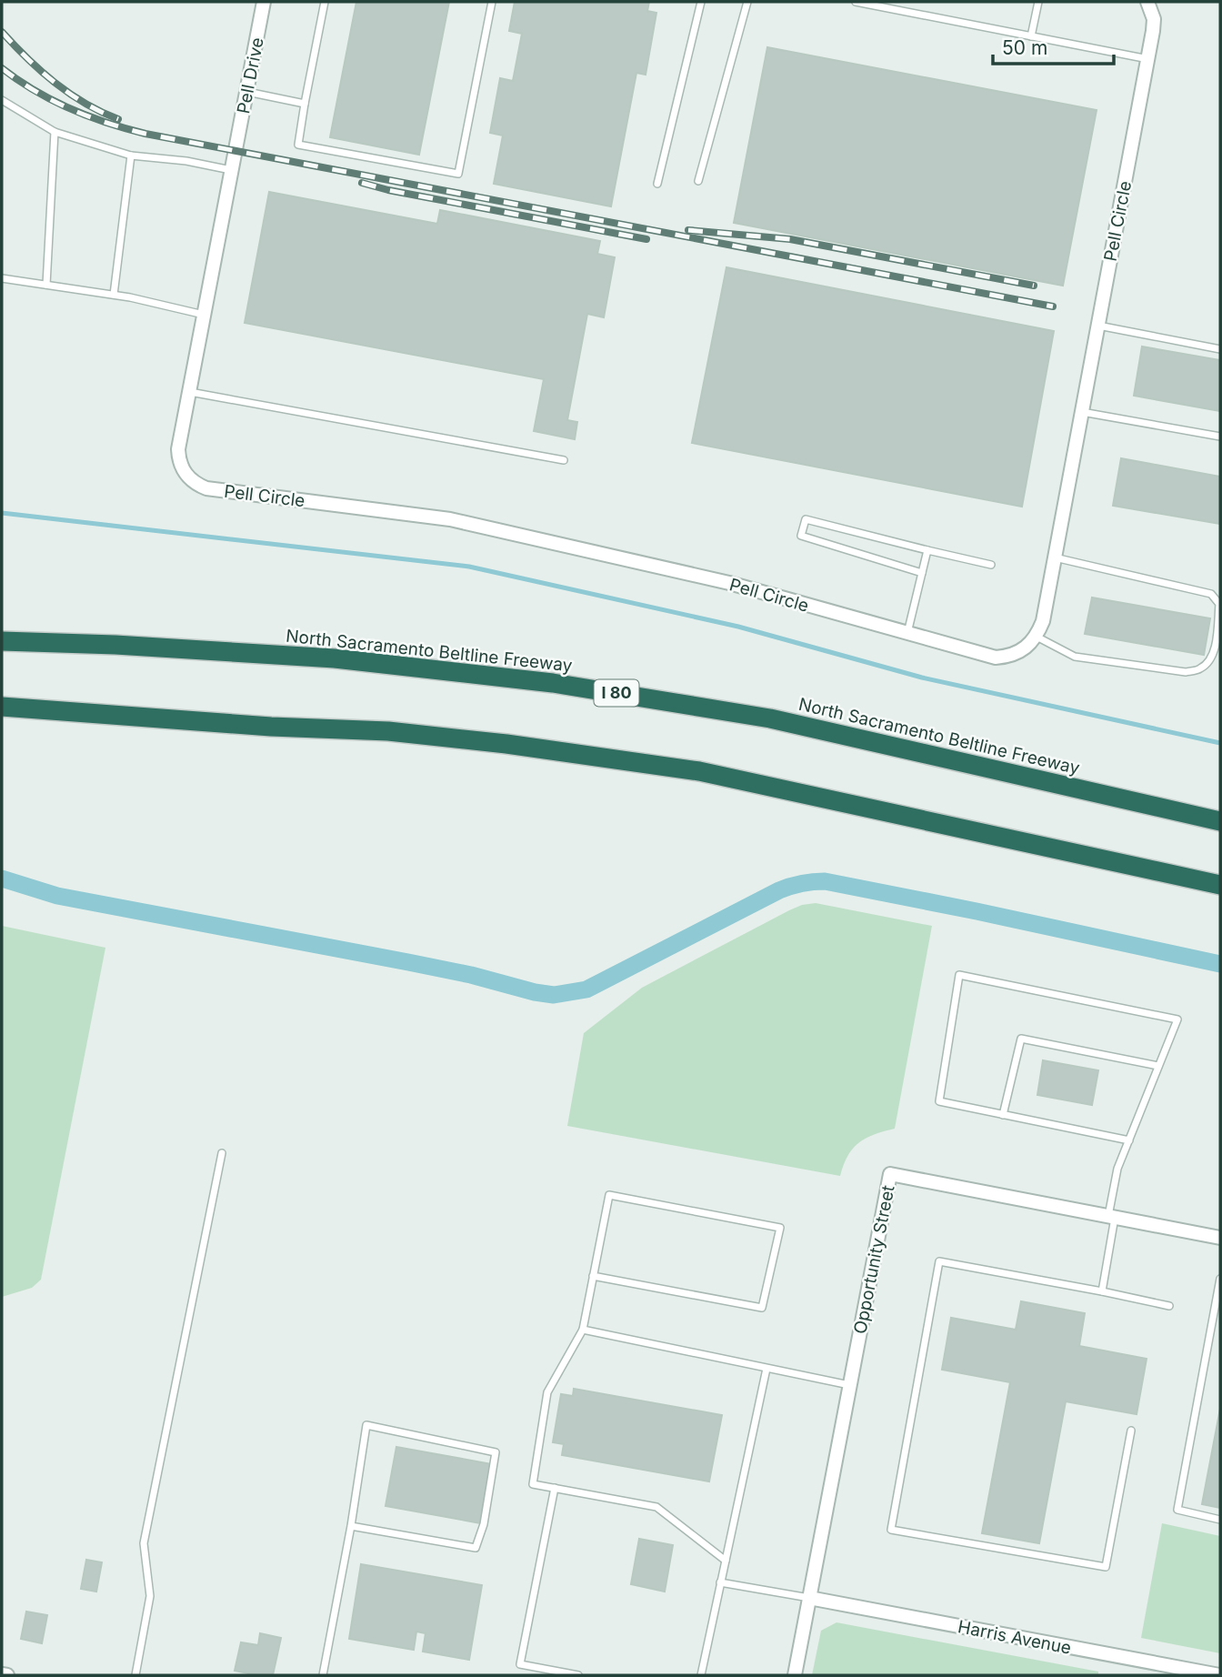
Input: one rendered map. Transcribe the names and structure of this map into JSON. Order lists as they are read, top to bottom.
{
  "streets": {
    "highway": ["North Sacramento Beltline Freeway", "I 80"],
    "street": [
      "Pell Drive",
      "Pell Circle",
      "Opportunity Street",
      "Harris Avenue"
    ]
  },
  "crossings": [
    ["Pell Drive", "Pell Circle"],
    ["Opportunity Street", "Harris Avenue"]
  ],
  "scale_bar": "50 m"
}
